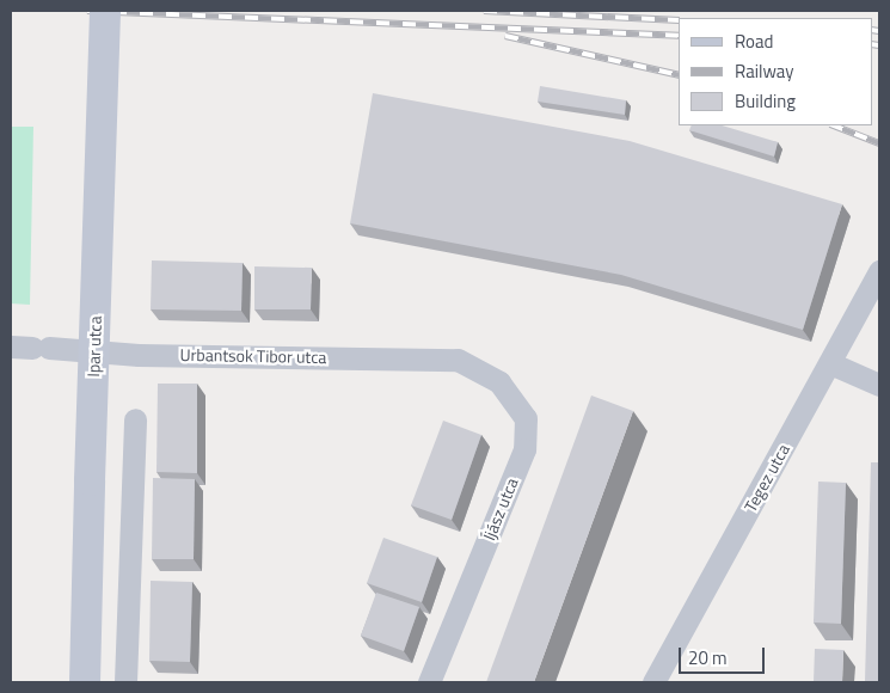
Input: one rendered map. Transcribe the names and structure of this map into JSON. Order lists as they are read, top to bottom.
{
  "streets": {
    "street": [
      "Ipar utca",
      "Urbantsok Tibor utca",
      "Tegez utca",
      "Íjász utca"
    ]
  },
  "crossings": [
    ["Urbantsok Tibor utca", "Íjász utca"]
  ],
  "legend": ["Road", "Railway", "Building"],
  "scale_bar": "20 m"
}
